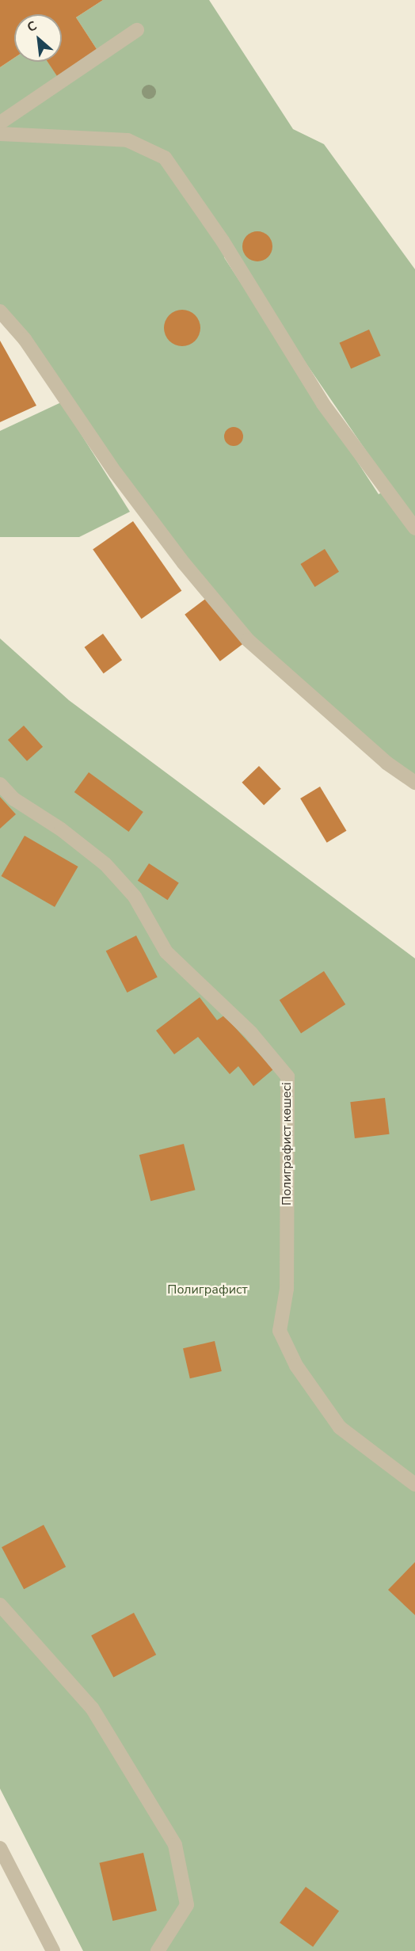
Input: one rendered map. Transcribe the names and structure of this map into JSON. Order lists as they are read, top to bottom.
{
  "streets": {
    "street": ["Полиграфист көшесі"]
  },
  "parks": ["Полиграфист"],
  "north": "top left"
}
